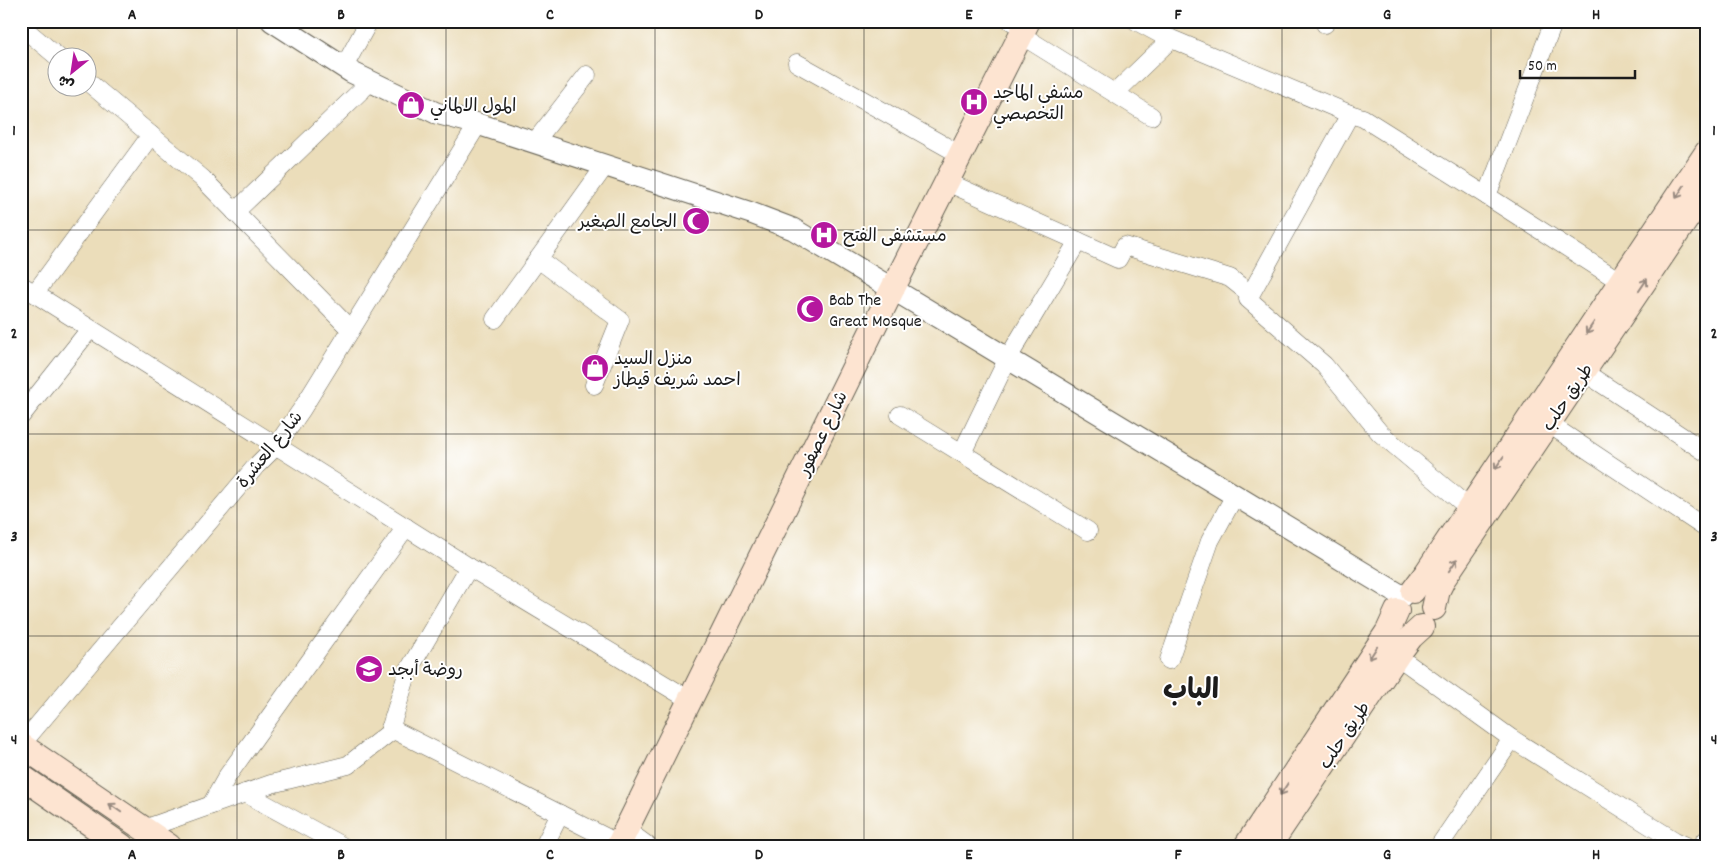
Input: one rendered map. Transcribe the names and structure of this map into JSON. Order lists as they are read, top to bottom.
{
  "streets": {
    "main road": ["طريق حلب", "شارع عصفور"],
    "street": ["شارع العشرة"]
  },
  "districts": ["الباب"],
  "places": {
    "hospital": ["مشفى الماجد التخصصي", "مستشفى الفتح"],
    "shop": ["المول الالماني", "منزل السيد احمد شريف قيطاز"],
    "mosque": ["الجامع الصغير", "Bab The Great Mosque"],
    "school or university": ["روضة أبجد"]
  },
  "scale_bar": "50 m",
  "north": "bottom left",
  "grid": {
    "columns": [
      "A",
      "B",
      "C",
      "D",
      "E",
      "F",
      "G",
      "H"
    ],
    "rows": [
      "1",
      "2",
      "3",
      "4"
    ]
  }
}
